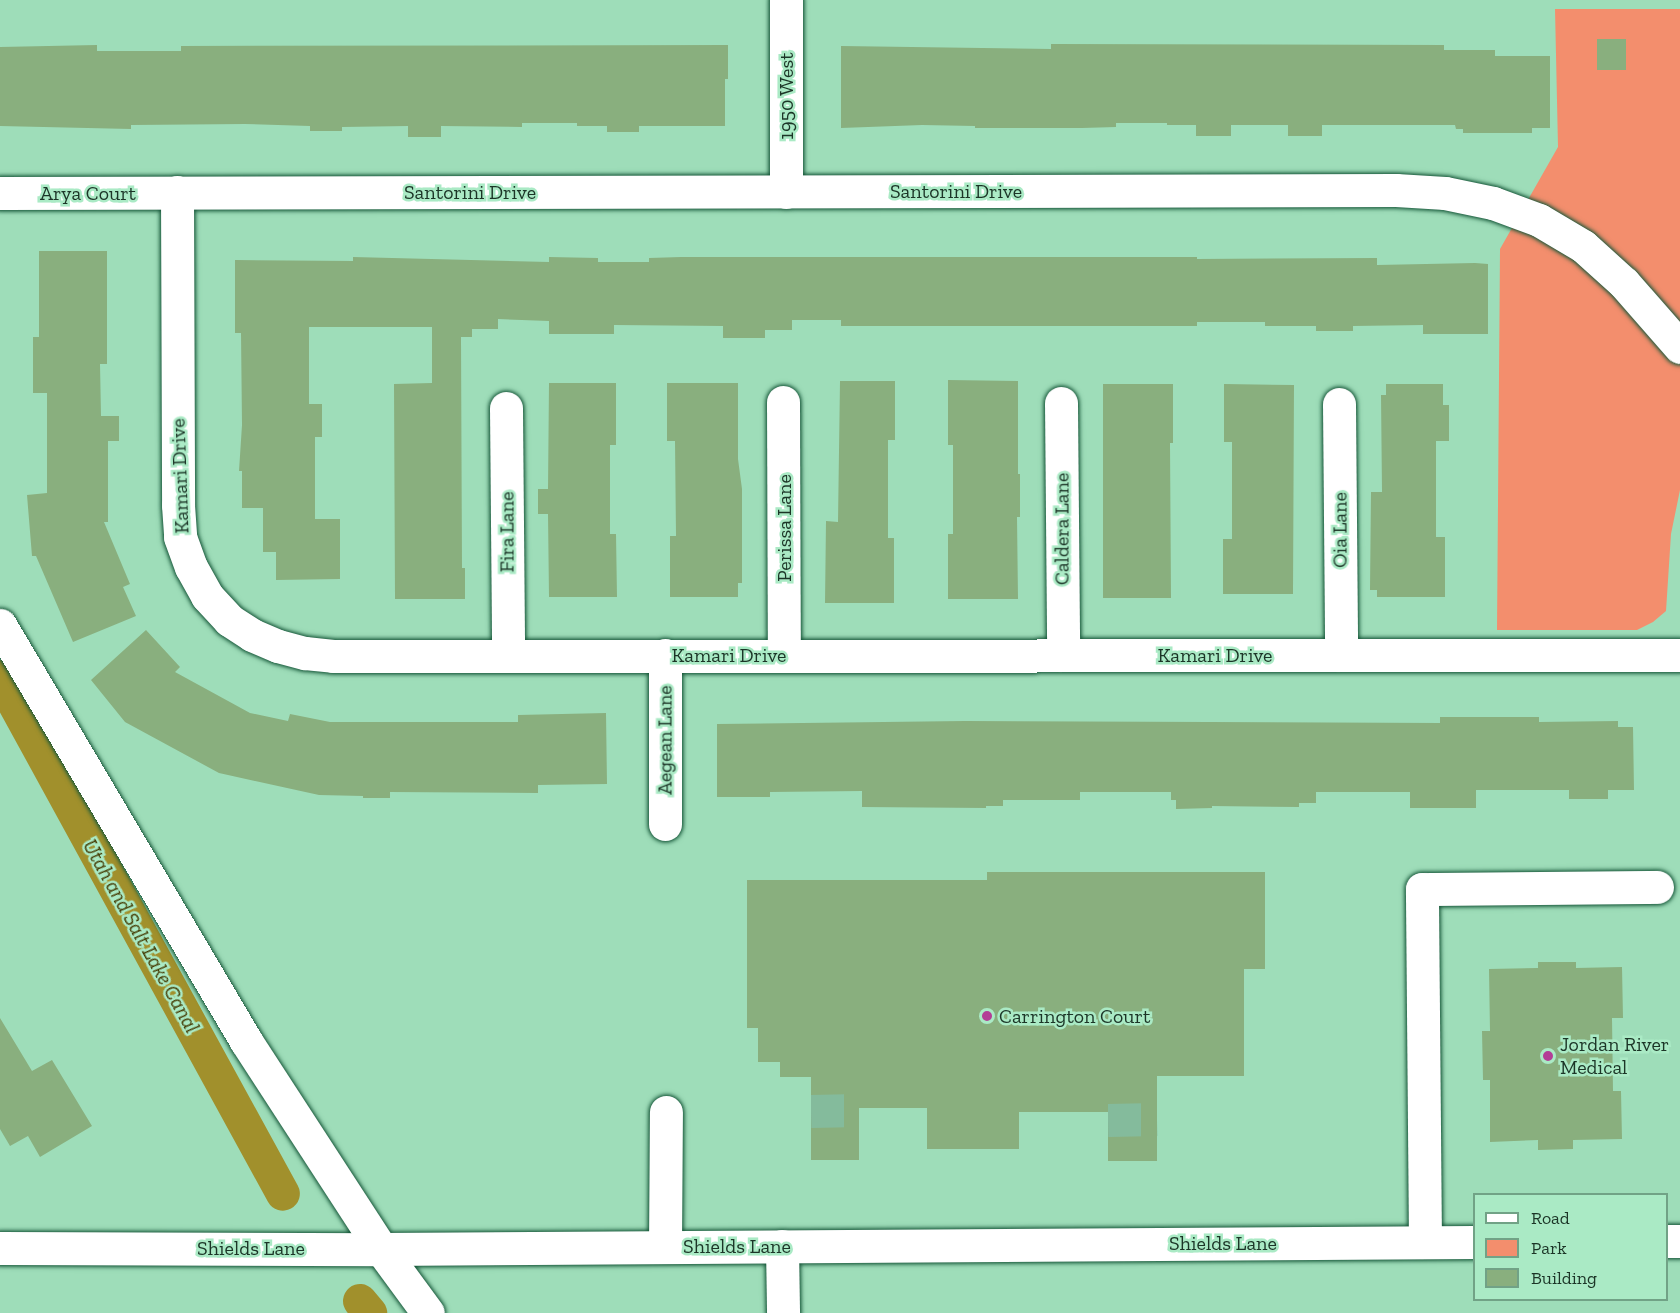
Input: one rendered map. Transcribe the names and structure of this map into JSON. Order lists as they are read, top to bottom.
{
  "streets": {
    "street": [
      "1950 West",
      "Santorini Drive",
      "Arya Court",
      "Kamari Drive",
      "Perissa Lane",
      "Caldera Lane",
      "Oia Lane",
      "Fira Lane",
      "Aegean Lane",
      "Shields Lane"
    ]
  },
  "crossings": [
    ["1950 West", "Santorini Drive"],
    ["Santorini Drive", "Arya Court"],
    ["Santorini Drive", "Kamari Drive"],
    ["Arya Court", "Kamari Drive"],
    ["Kamari Drive", "Perissa Lane"],
    ["Kamari Drive", "Caldera Lane"],
    ["Kamari Drive", "Oia Lane"],
    ["Kamari Drive", "Fira Lane"],
    ["Kamari Drive", "Aegean Lane"]
  ],
  "water": ["Utah and Salt Lake Canal"],
  "places": ["Carrington Court", "Jordan River Medical"],
  "legend": ["Road", "Park", "Building"]
}
